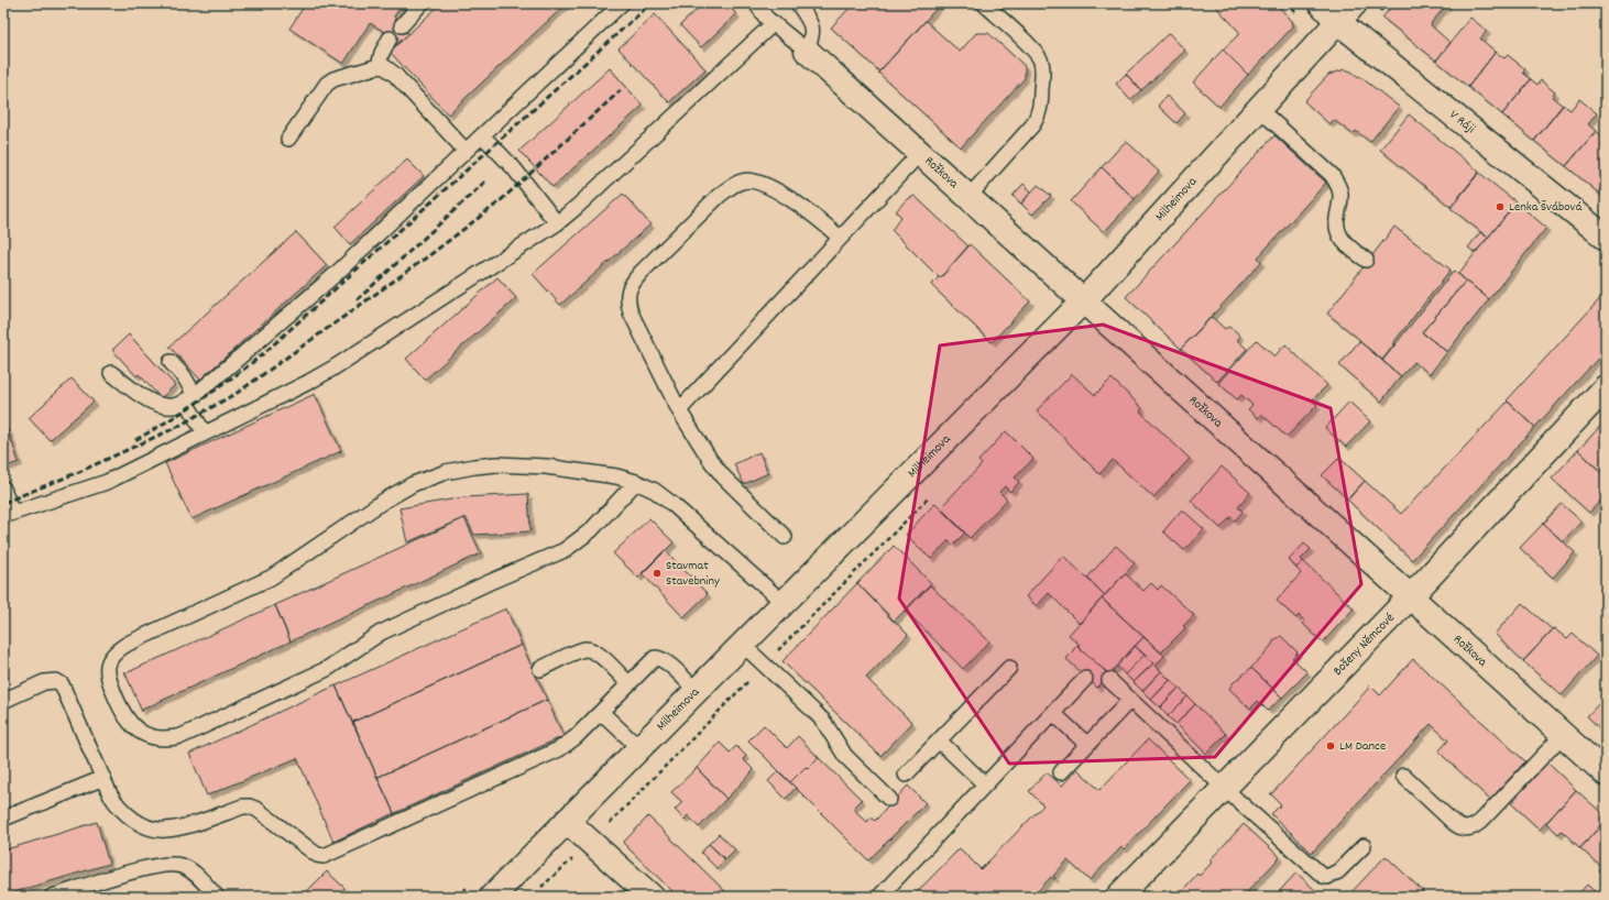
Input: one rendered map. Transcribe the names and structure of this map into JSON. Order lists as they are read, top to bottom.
{
  "streets": {
    "street": [
      "V Ráji",
      "Rožkova",
      "Milheimova",
      "Boženy Němcové"
    ]
  },
  "crossings": [
    ["V Ráji", "Milheimova"],
    ["Rožkova", "Milheimova"],
    ["Rožkova", "Boženy Němcové"]
  ],
  "places": ["Lenka Švábová", "Stavmat Stavebniny", "LM Dance"]
}
